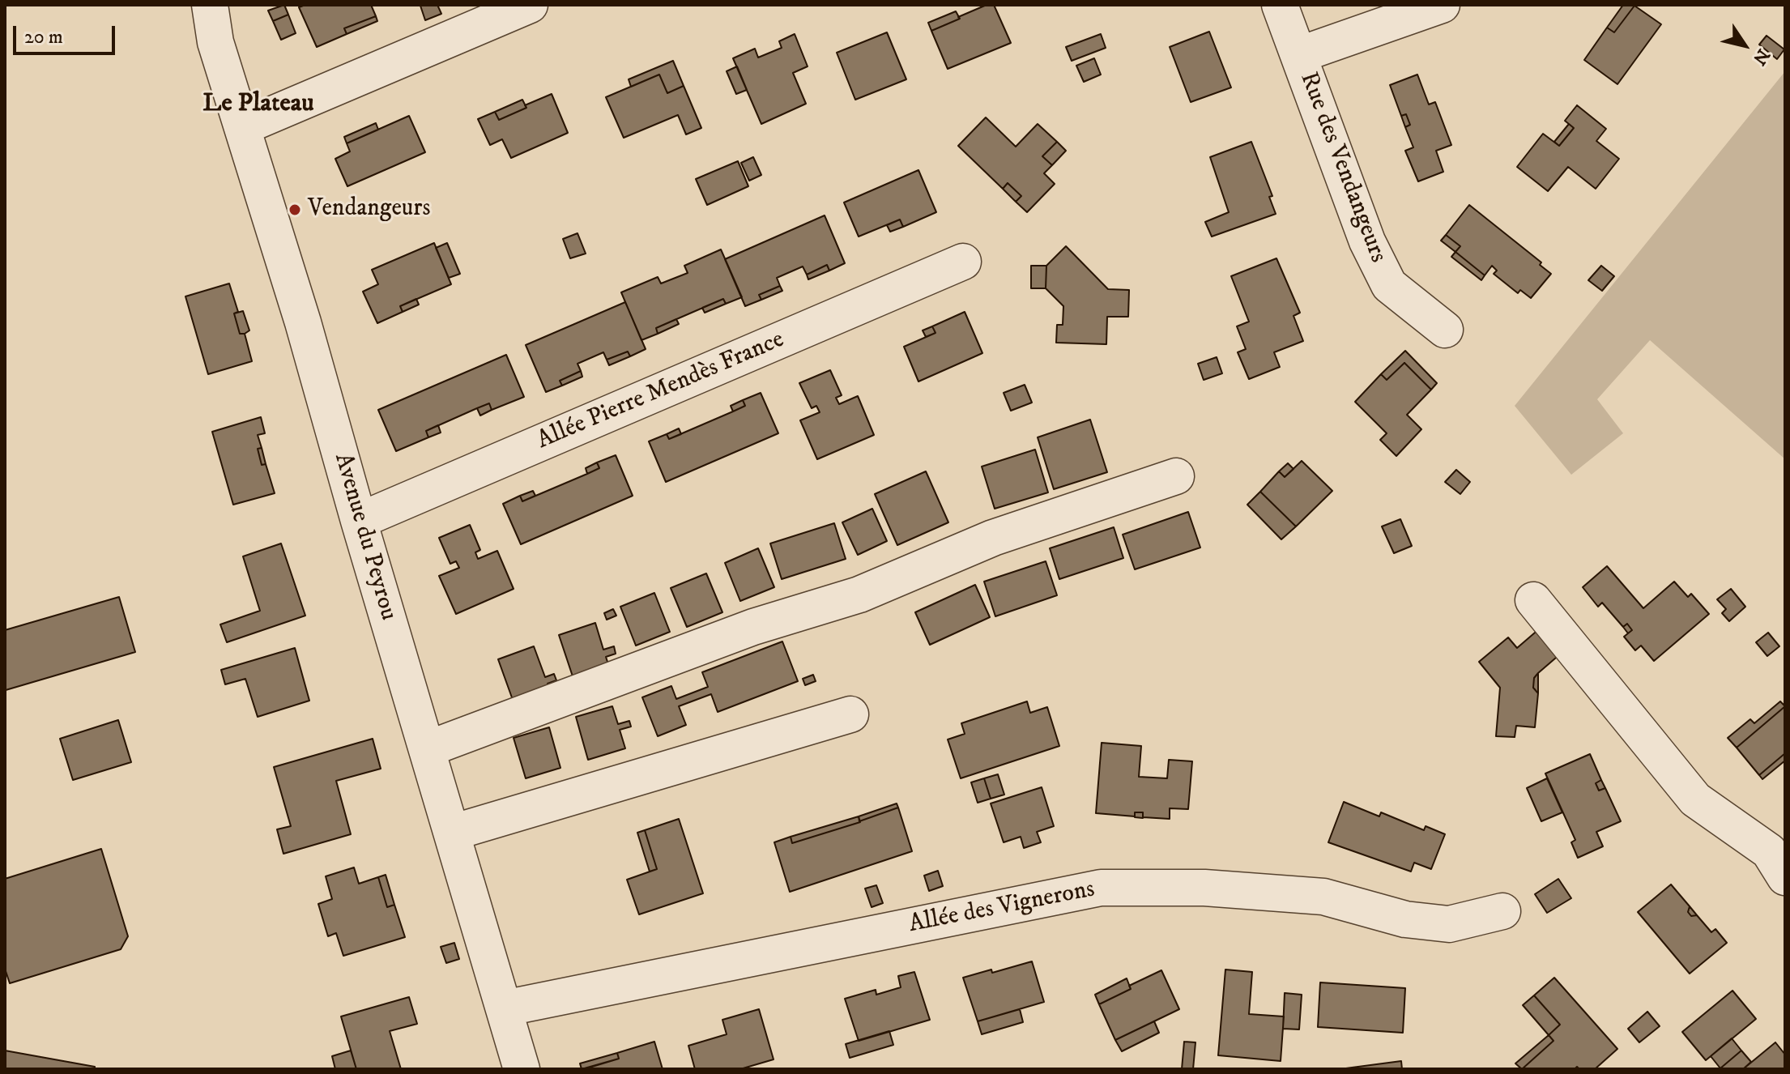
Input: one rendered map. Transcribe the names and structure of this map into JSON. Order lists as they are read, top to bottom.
{
  "streets": {
    "street": [
      "Rue des Vendangeurs",
      "Allée Pierre Mendès France",
      "Avenue du Peyrou",
      "Allée des Vignerons"
    ]
  },
  "crossings": [
    ["Allée Pierre Mendès France", "Avenue du Peyrou"],
    ["Avenue du Peyrou", "Allée des Vignerons"]
  ],
  "districts": ["Le Plateau"],
  "places": ["Vendangeurs"],
  "scale_bar": "20 m",
  "north": "bottom right"
}
